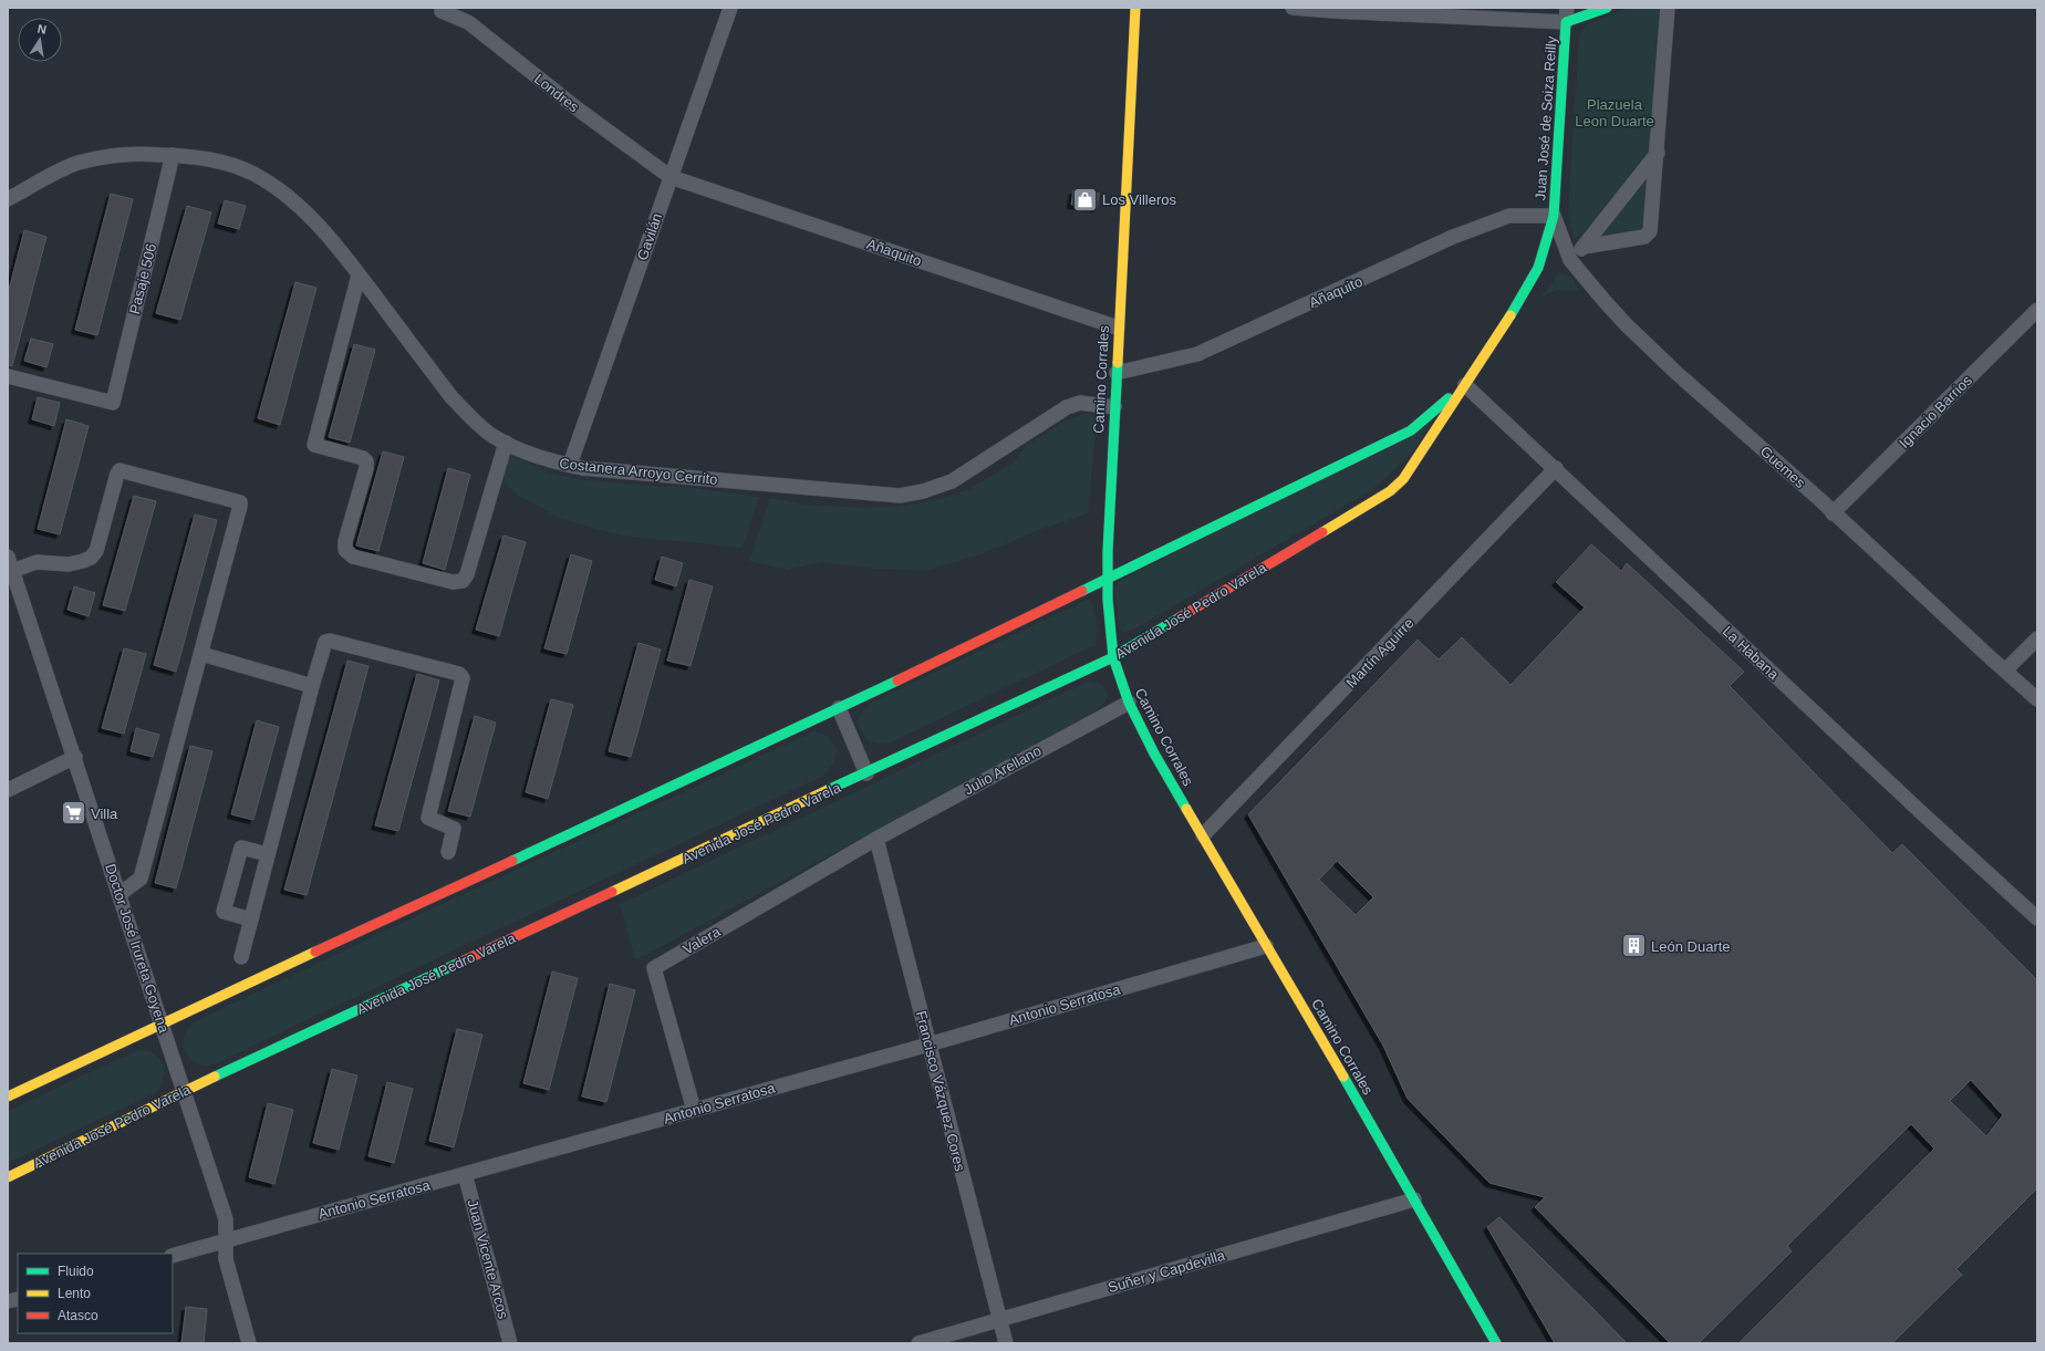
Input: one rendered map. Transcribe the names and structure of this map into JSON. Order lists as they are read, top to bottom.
{
  "streets": {
    "street": [
      "Londres",
      "Juan José de Soiza Reilly",
      "Gavilán",
      "Añaquito",
      "Pasaje 506",
      "Camino Corrales",
      "Ignacio Barrios",
      "Guemes",
      "Costanera Arroyo Cerrito",
      "Avenida José Pedro Varela",
      "Martín Aguirre",
      "La Habana",
      "Julio Arellano",
      "Valera",
      "Doctor José Irureta Goyena",
      "Antonio Serratosa",
      "Francisco Vázquez Cores",
      "Juan Vicente Arcos",
      "Suñer y Capdevilla"
    ]
  },
  "crossings": [
    ["Londres", "Gavilán"],
    ["Londres", "Añaquito"],
    ["Juan José de Soiza Reilly", "Añaquito"],
    ["Juan José de Soiza Reilly", "Guemes"],
    ["Juan José de Soiza Reilly", "Avenida José Pedro Varela"],
    ["Gavilán", "Añaquito"],
    ["Gavilán", "Costanera Arroyo Cerrito"],
    ["Añaquito", "Camino Corrales"],
    ["Añaquito", "Guemes"],
    ["Añaquito", "Avenida José Pedro Varela"],
    ["Pasaje 506", "Costanera Arroyo Cerrito"],
    ["Camino Corrales", "Costanera Arroyo Cerrito"],
    ["Camino Corrales", "Avenida José Pedro Varela"],
    ["Camino Corrales", "Martín Aguirre"],
    ["Camino Corrales", "Julio Arellano"],
    ["Camino Corrales", "Antonio Serratosa"],
    ["Camino Corrales", "Suñer y Capdevilla"],
    ["Ignacio Barrios", "Guemes"],
    ["Guemes", "Avenida José Pedro Varela"],
    ["Avenida José Pedro Varela", "La Habana"],
    ["Avenida José Pedro Varela", "Doctor José Irureta Goyena"],
    ["Martín Aguirre", "La Habana"],
    ["Julio Arellano", "Valera"],
    ["Julio Arellano", "Francisco Vázquez Cores"],
    ["Valera", "Antonio Serratosa"],
    ["Valera", "Francisco Vázquez Cores"],
    ["Doctor José Irureta Goyena", "Antonio Serratosa"],
    ["Antonio Serratosa", "Francisco Vázquez Cores"],
    ["Antonio Serratosa", "Juan Vicente Arcos"],
    ["Francisco Vázquez Cores", "Suñer y Capdevilla"]
  ],
  "parks": ["Plazuela Leon Duarte"],
  "places": {
    "shop": ["Los Villeros"],
    "supermarket": ["Villa"],
    "building": ["León Duarte"]
  },
  "legend": ["Fluido", "Lento", "Atasco"],
  "north": "top"
}
